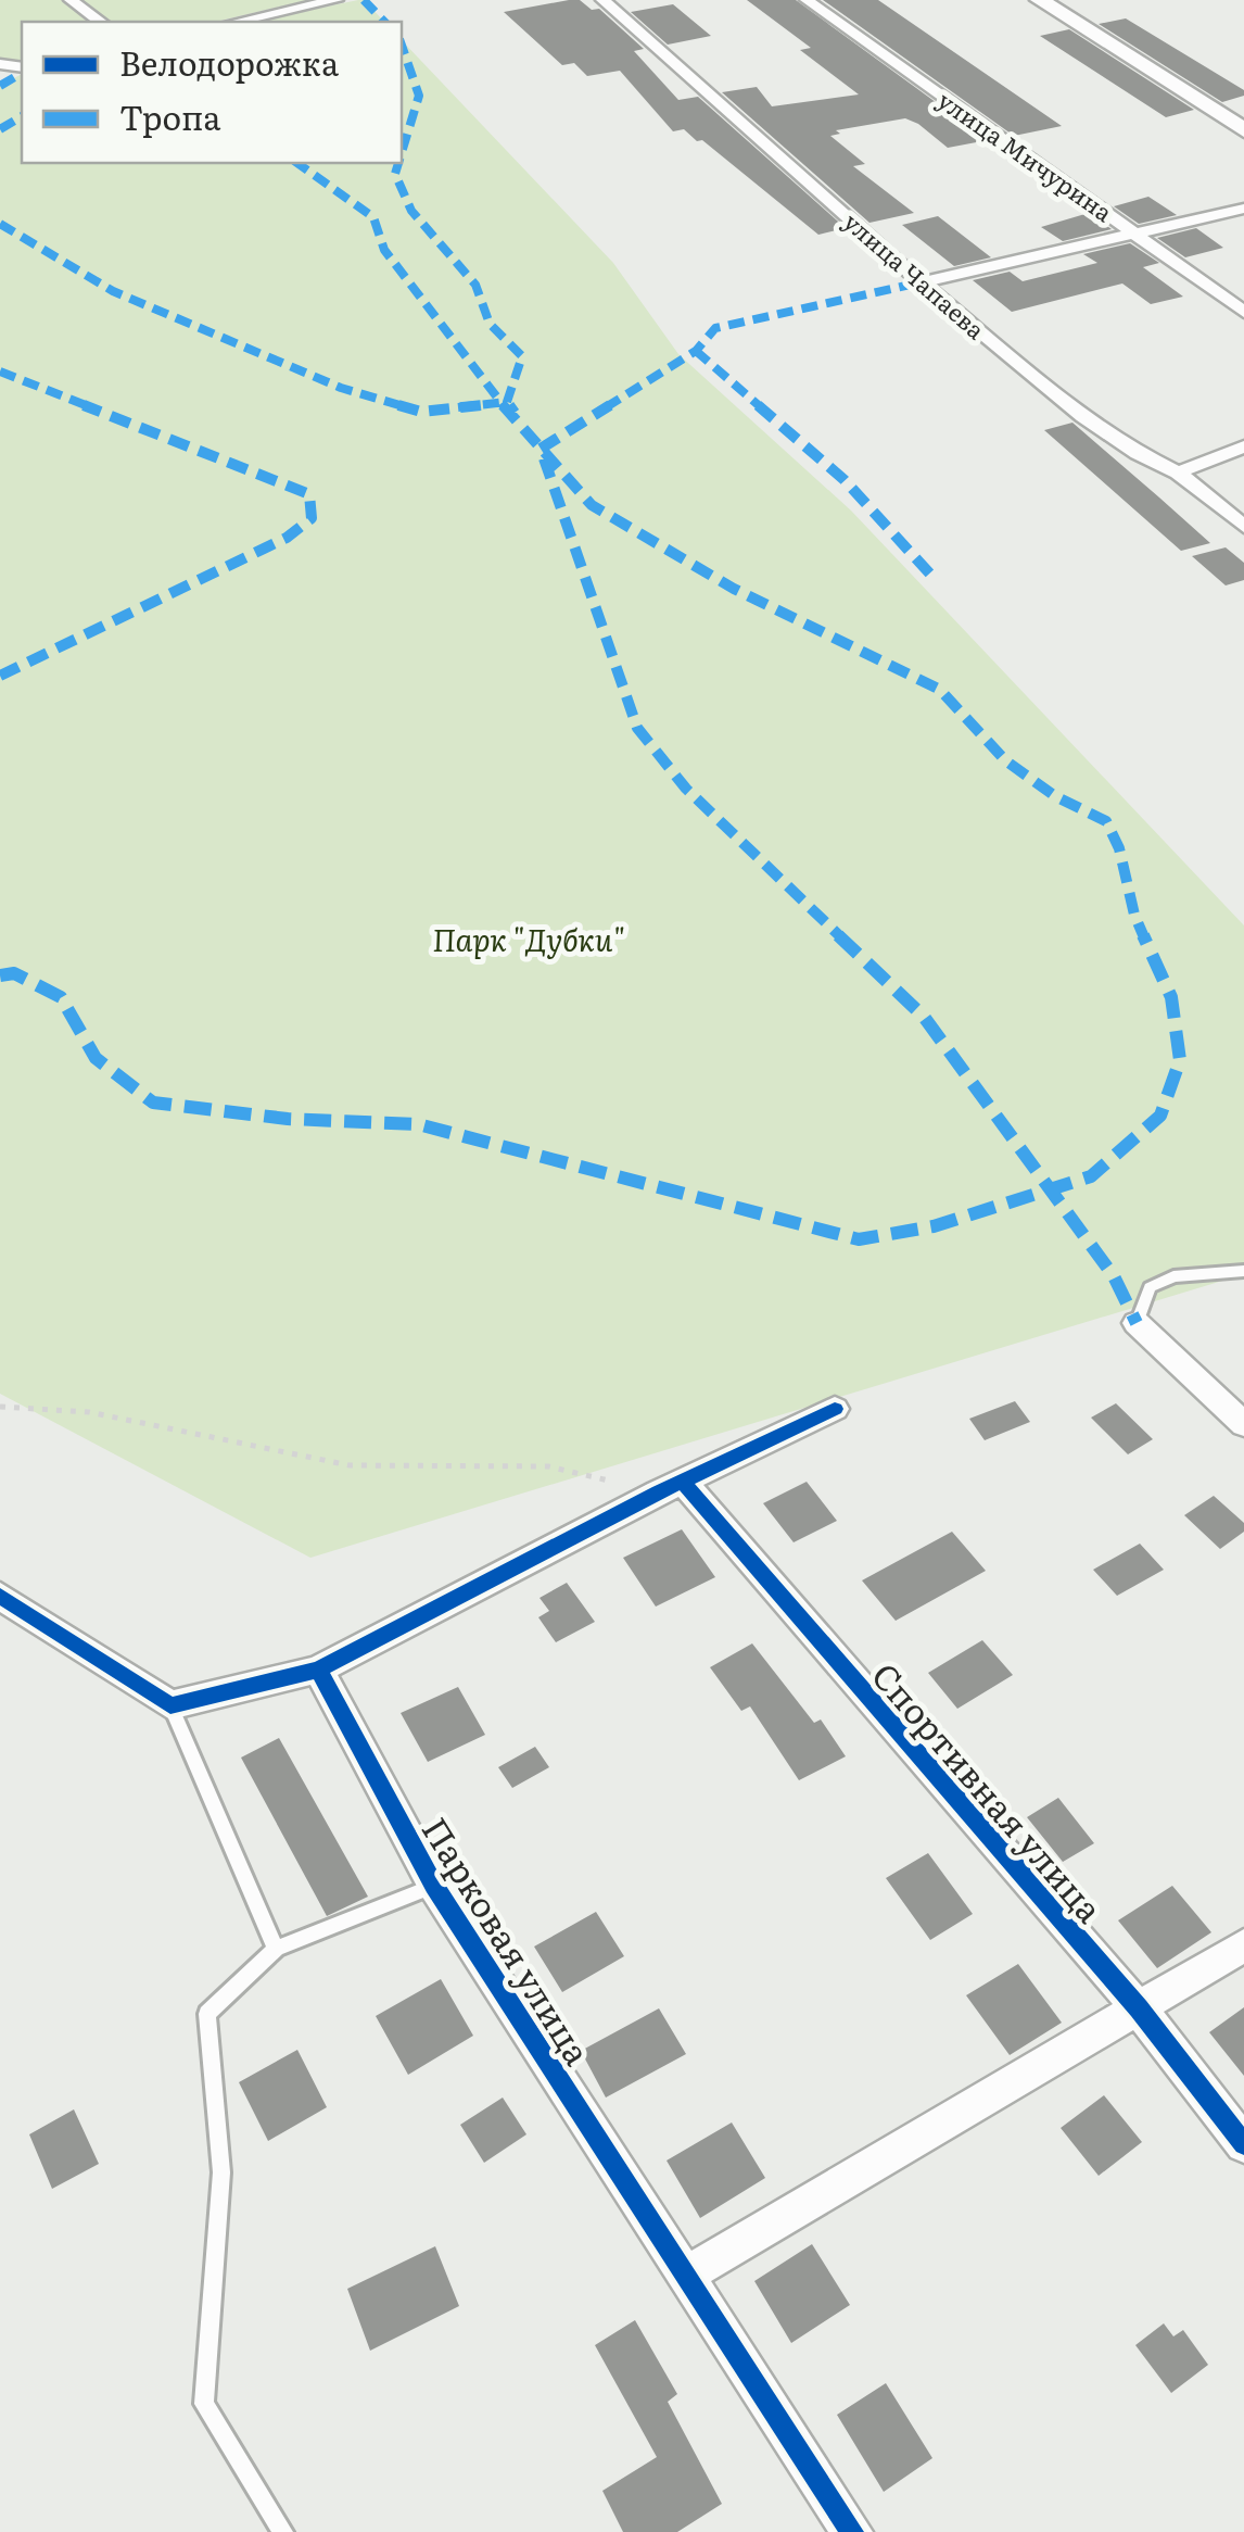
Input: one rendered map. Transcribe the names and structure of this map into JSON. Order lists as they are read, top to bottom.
{
  "streets": {
    "street": [
      "улица Мичурина",
      "улица Чапаева",
      "Спортивная улица",
      "Парковая улица"
    ]
  },
  "parks": ["Парк \"Дубки\""],
  "legend": ["Велодорожка", "Тропа"]
}
